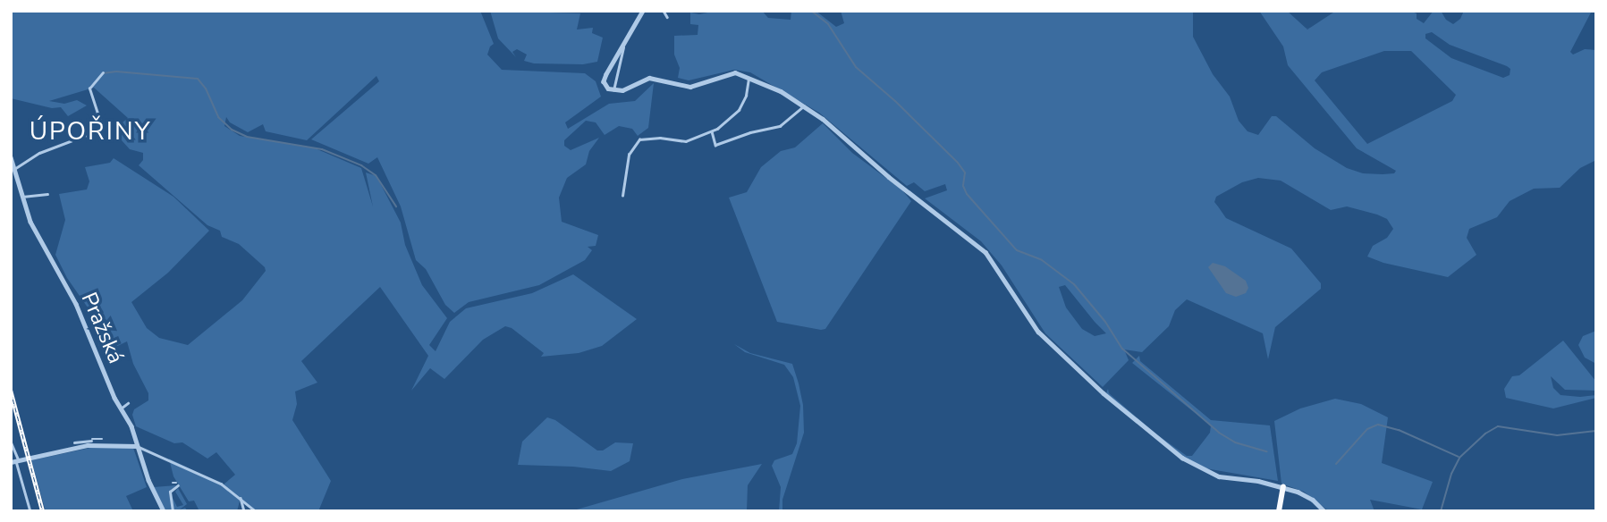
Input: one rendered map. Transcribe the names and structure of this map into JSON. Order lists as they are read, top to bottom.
{
  "streets": {
    "street": ["Pražská"]
  },
  "districts": ["ÚPOŘINY"]
}
